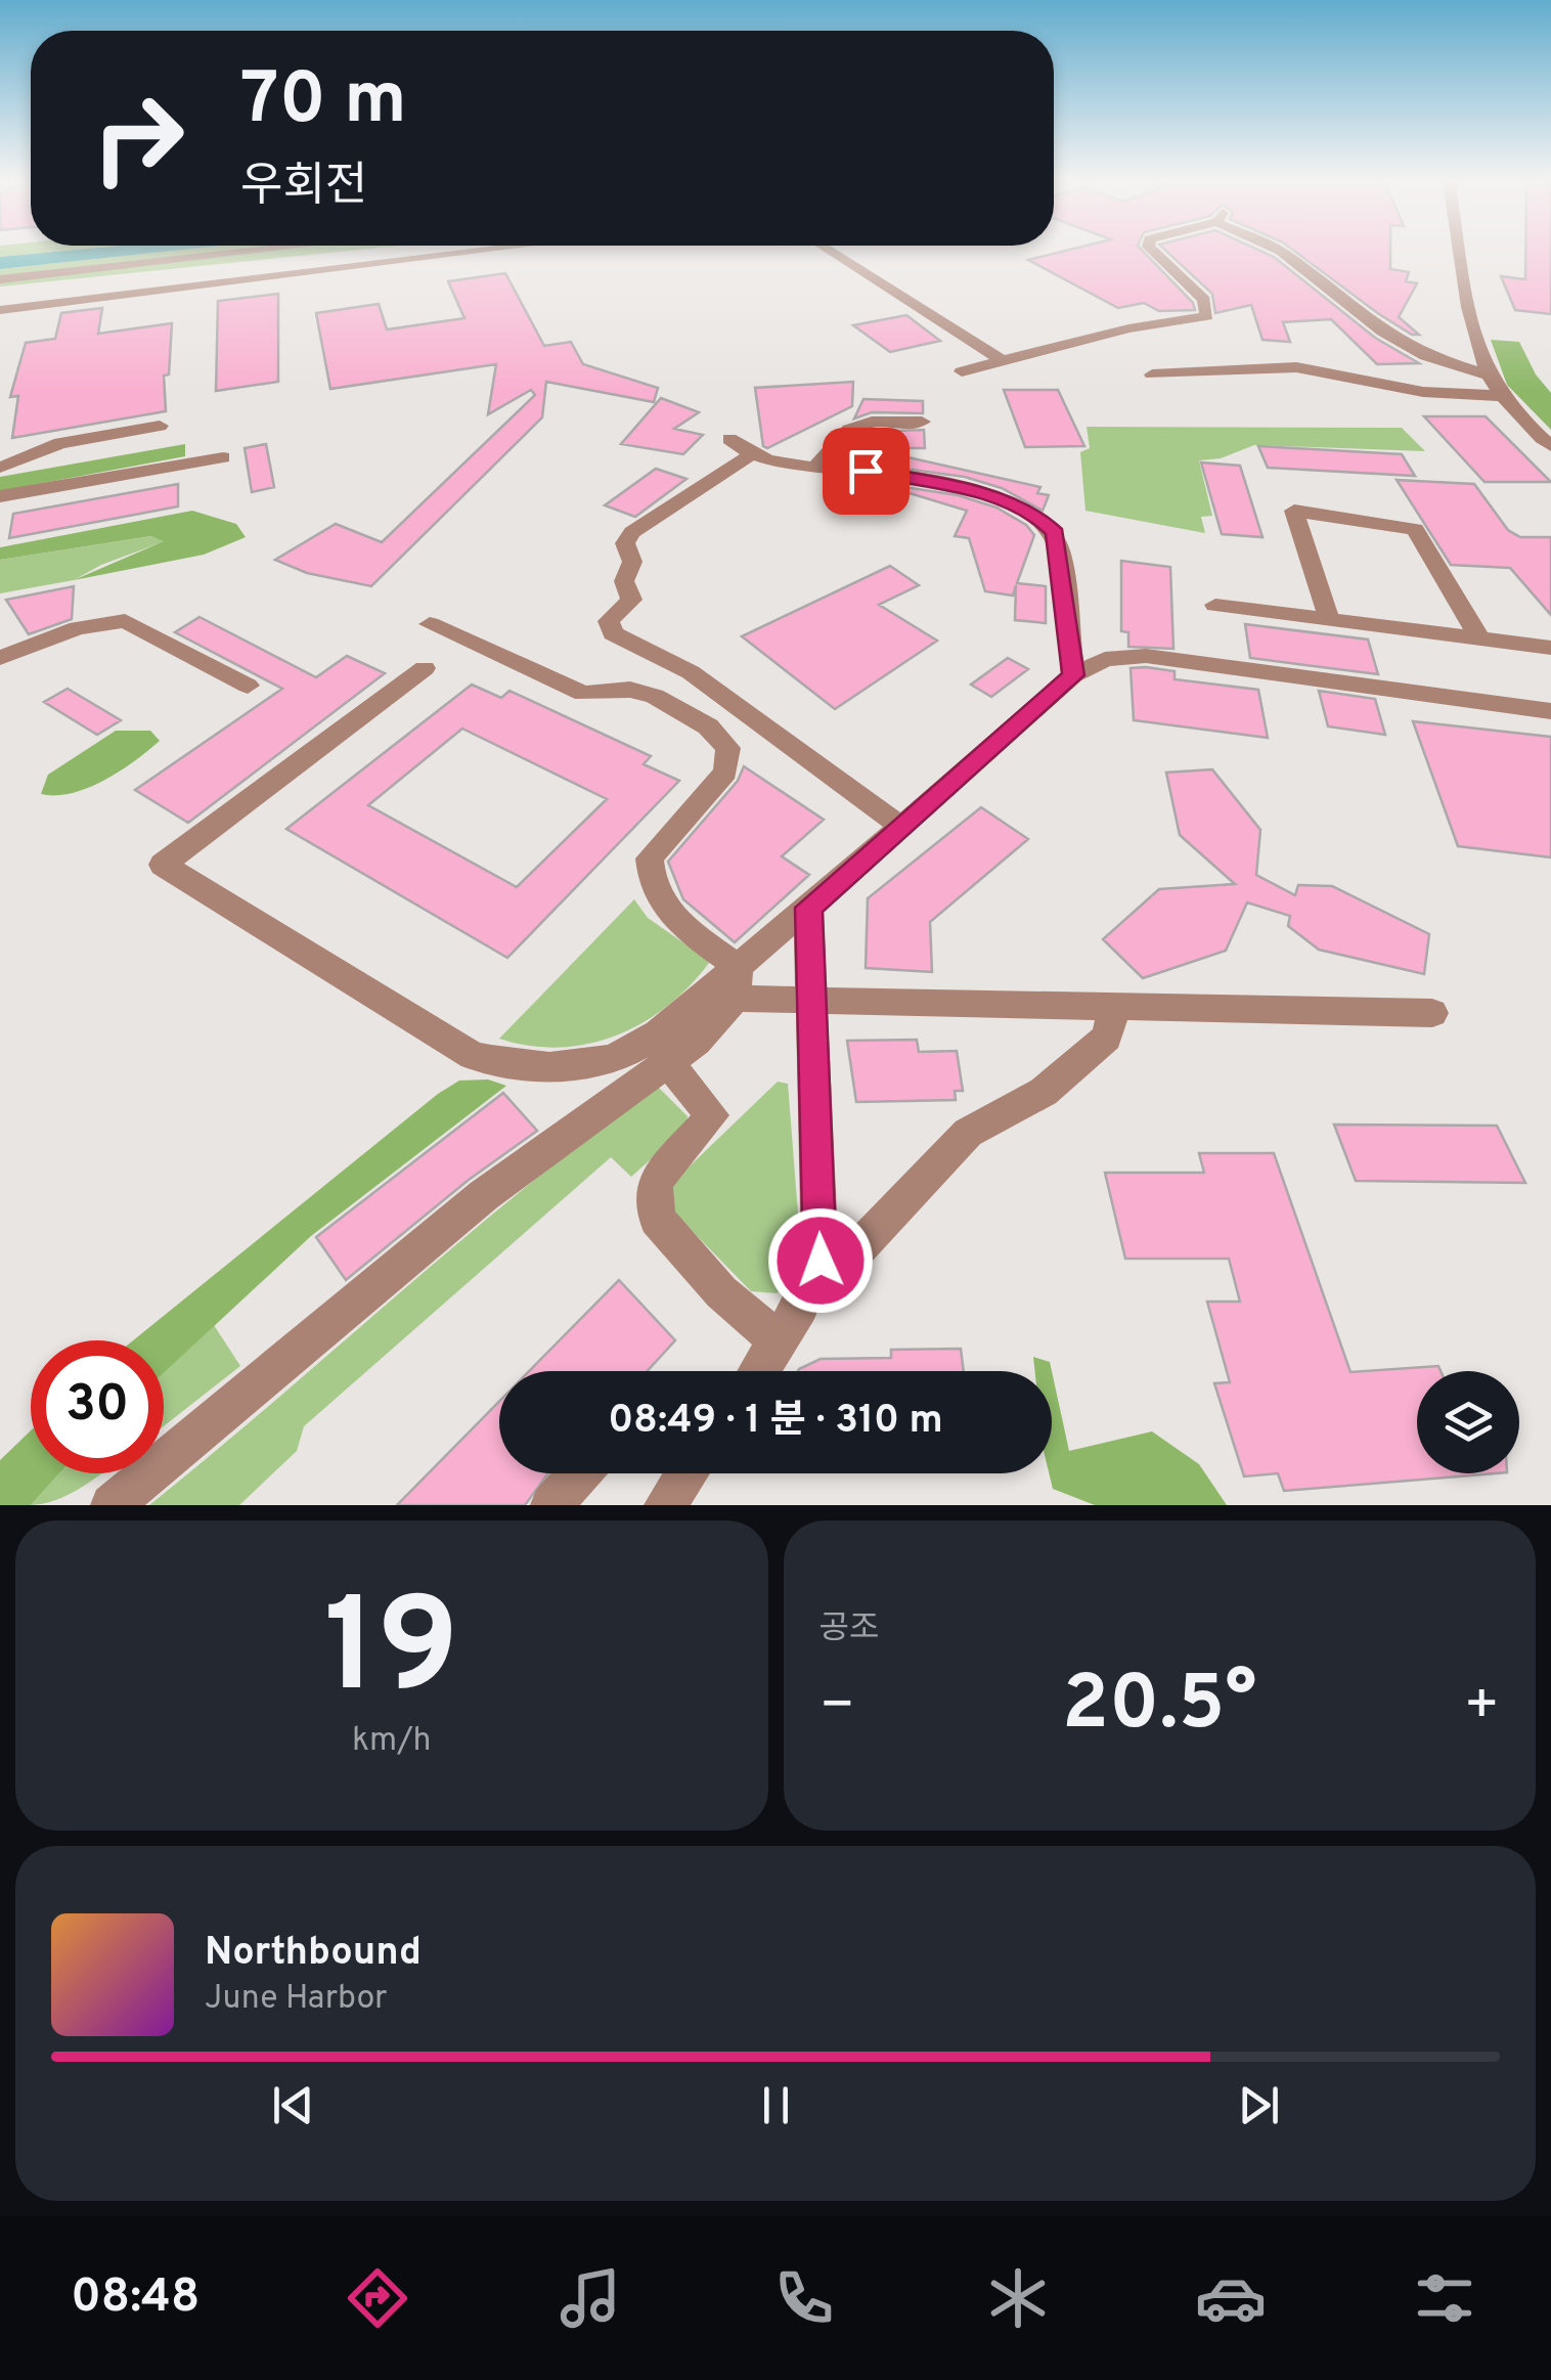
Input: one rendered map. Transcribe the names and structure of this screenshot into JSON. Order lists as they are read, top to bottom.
{
  "page": {
    "turn": ["70 m", "우회전"],
    "limit": "30",
    "trip": "08:49 · 1 분 · 310 m",
    "tile": [
      ["19", "km/h"],
      "공조"
    ],
    "heat": ["−", "20.5°", "+"],
    "song": ["Northbound", "June Harbor"],
    "tabs": "08:48"
  }
}
